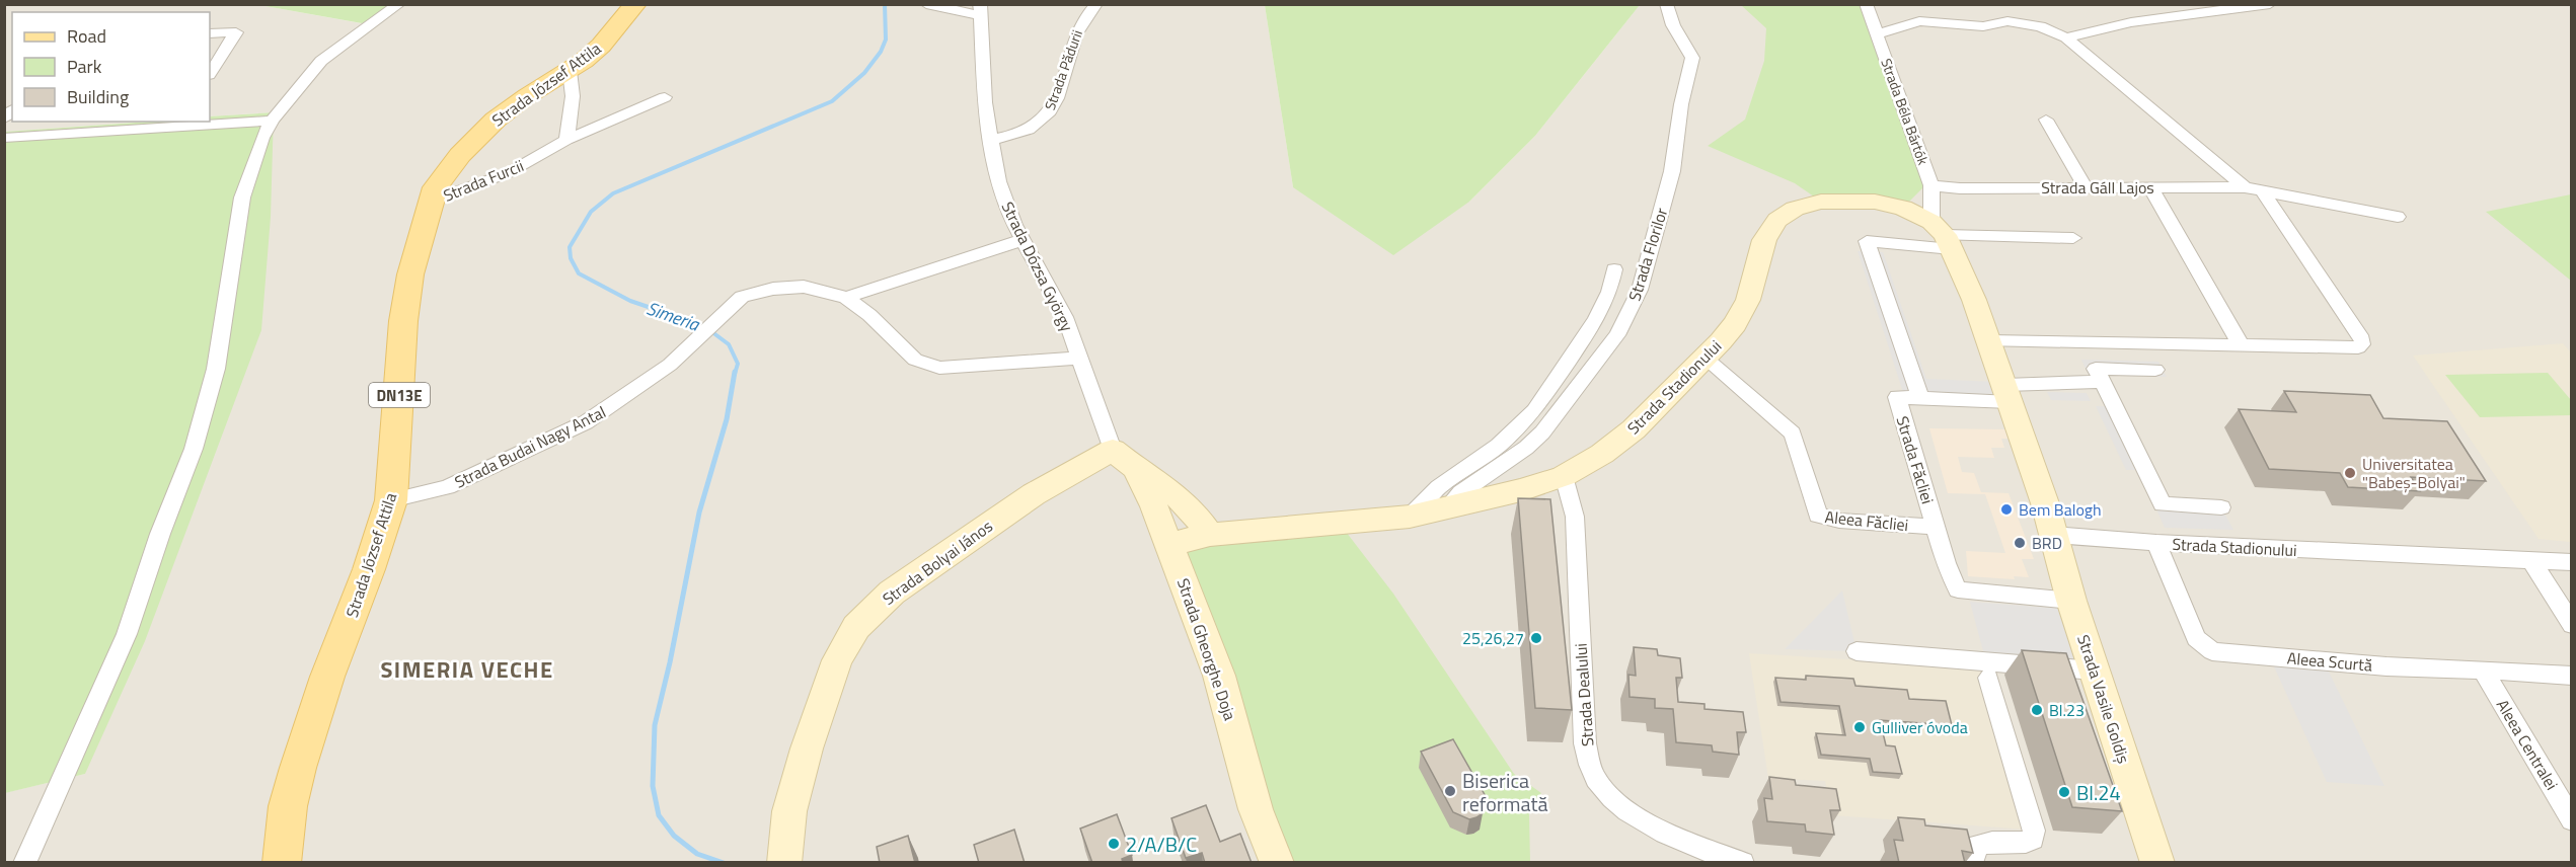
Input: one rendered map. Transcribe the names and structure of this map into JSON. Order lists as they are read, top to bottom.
{
  "streets": {
    "main road": ["Strada József Attila", "DN13E"],
    "street": [
      "Strada Pădurii",
      "Strada Béla Bártók",
      "Strada Furcii",
      "Strada Gáll Lajos",
      "Strada Florilor",
      "Strada Dózsa György",
      "Strada Stadionului",
      "Strada Budai Nagy Antal",
      "Strada Făcliei",
      "Aleea Făcliei",
      "Strada Bolyai János",
      "Strada Gheorghe Doja",
      "Aleea Scurtă",
      "Strada Dealului",
      "Strada Vasile Goldiș",
      "Aleea Centralei"
    ]
  },
  "crossings": [
    ["Strada Pădurii", "Strada Dózsa György"],
    ["Strada József Attila", "Strada Furcii"],
    ["Strada József Attila", "Strada Budai Nagy Antal"],
    ["Strada Béla Bártók", "Strada Gáll Lajos"],
    ["Strada Béla Bártók", "Strada Stadionului"],
    ["Strada Florilor", "Strada Stadionului"],
    ["Strada Dózsa György", "Strada Budai Nagy Antal"],
    ["Strada Dózsa György", "Strada Bolyai János"],
    ["Strada Dózsa György", "Strada Gheorghe Doja"],
    ["Strada Stadionului", "Aleea Făcliei"],
    ["Strada Stadionului", "Strada Gheorghe Doja"],
    ["Strada Stadionului", "Aleea Scurtă"],
    ["Strada Stadionului", "Strada Dealului"],
    ["Strada Stadionului", "Strada Vasile Goldiș"],
    ["Strada Făcliei", "Aleea Făcliei"],
    ["Strada Bolyai János", "Strada Gheorghe Doja"],
    ["Aleea Scurtă", "Aleea Centralei"]
  ],
  "districts": ["SIMERIA VECHE"],
  "water": ["Simeria"],
  "places": [
    "Universitatea \"Babeș-Bolyai\"",
    "Bem Balogh",
    "BRD",
    "25,26,27",
    "Bl.23",
    "Gulliver óvoda",
    "Biserica reformată",
    "Bl.24",
    "2/A/B/C"
  ],
  "legend": ["Road", "Park", "Building"]
}
